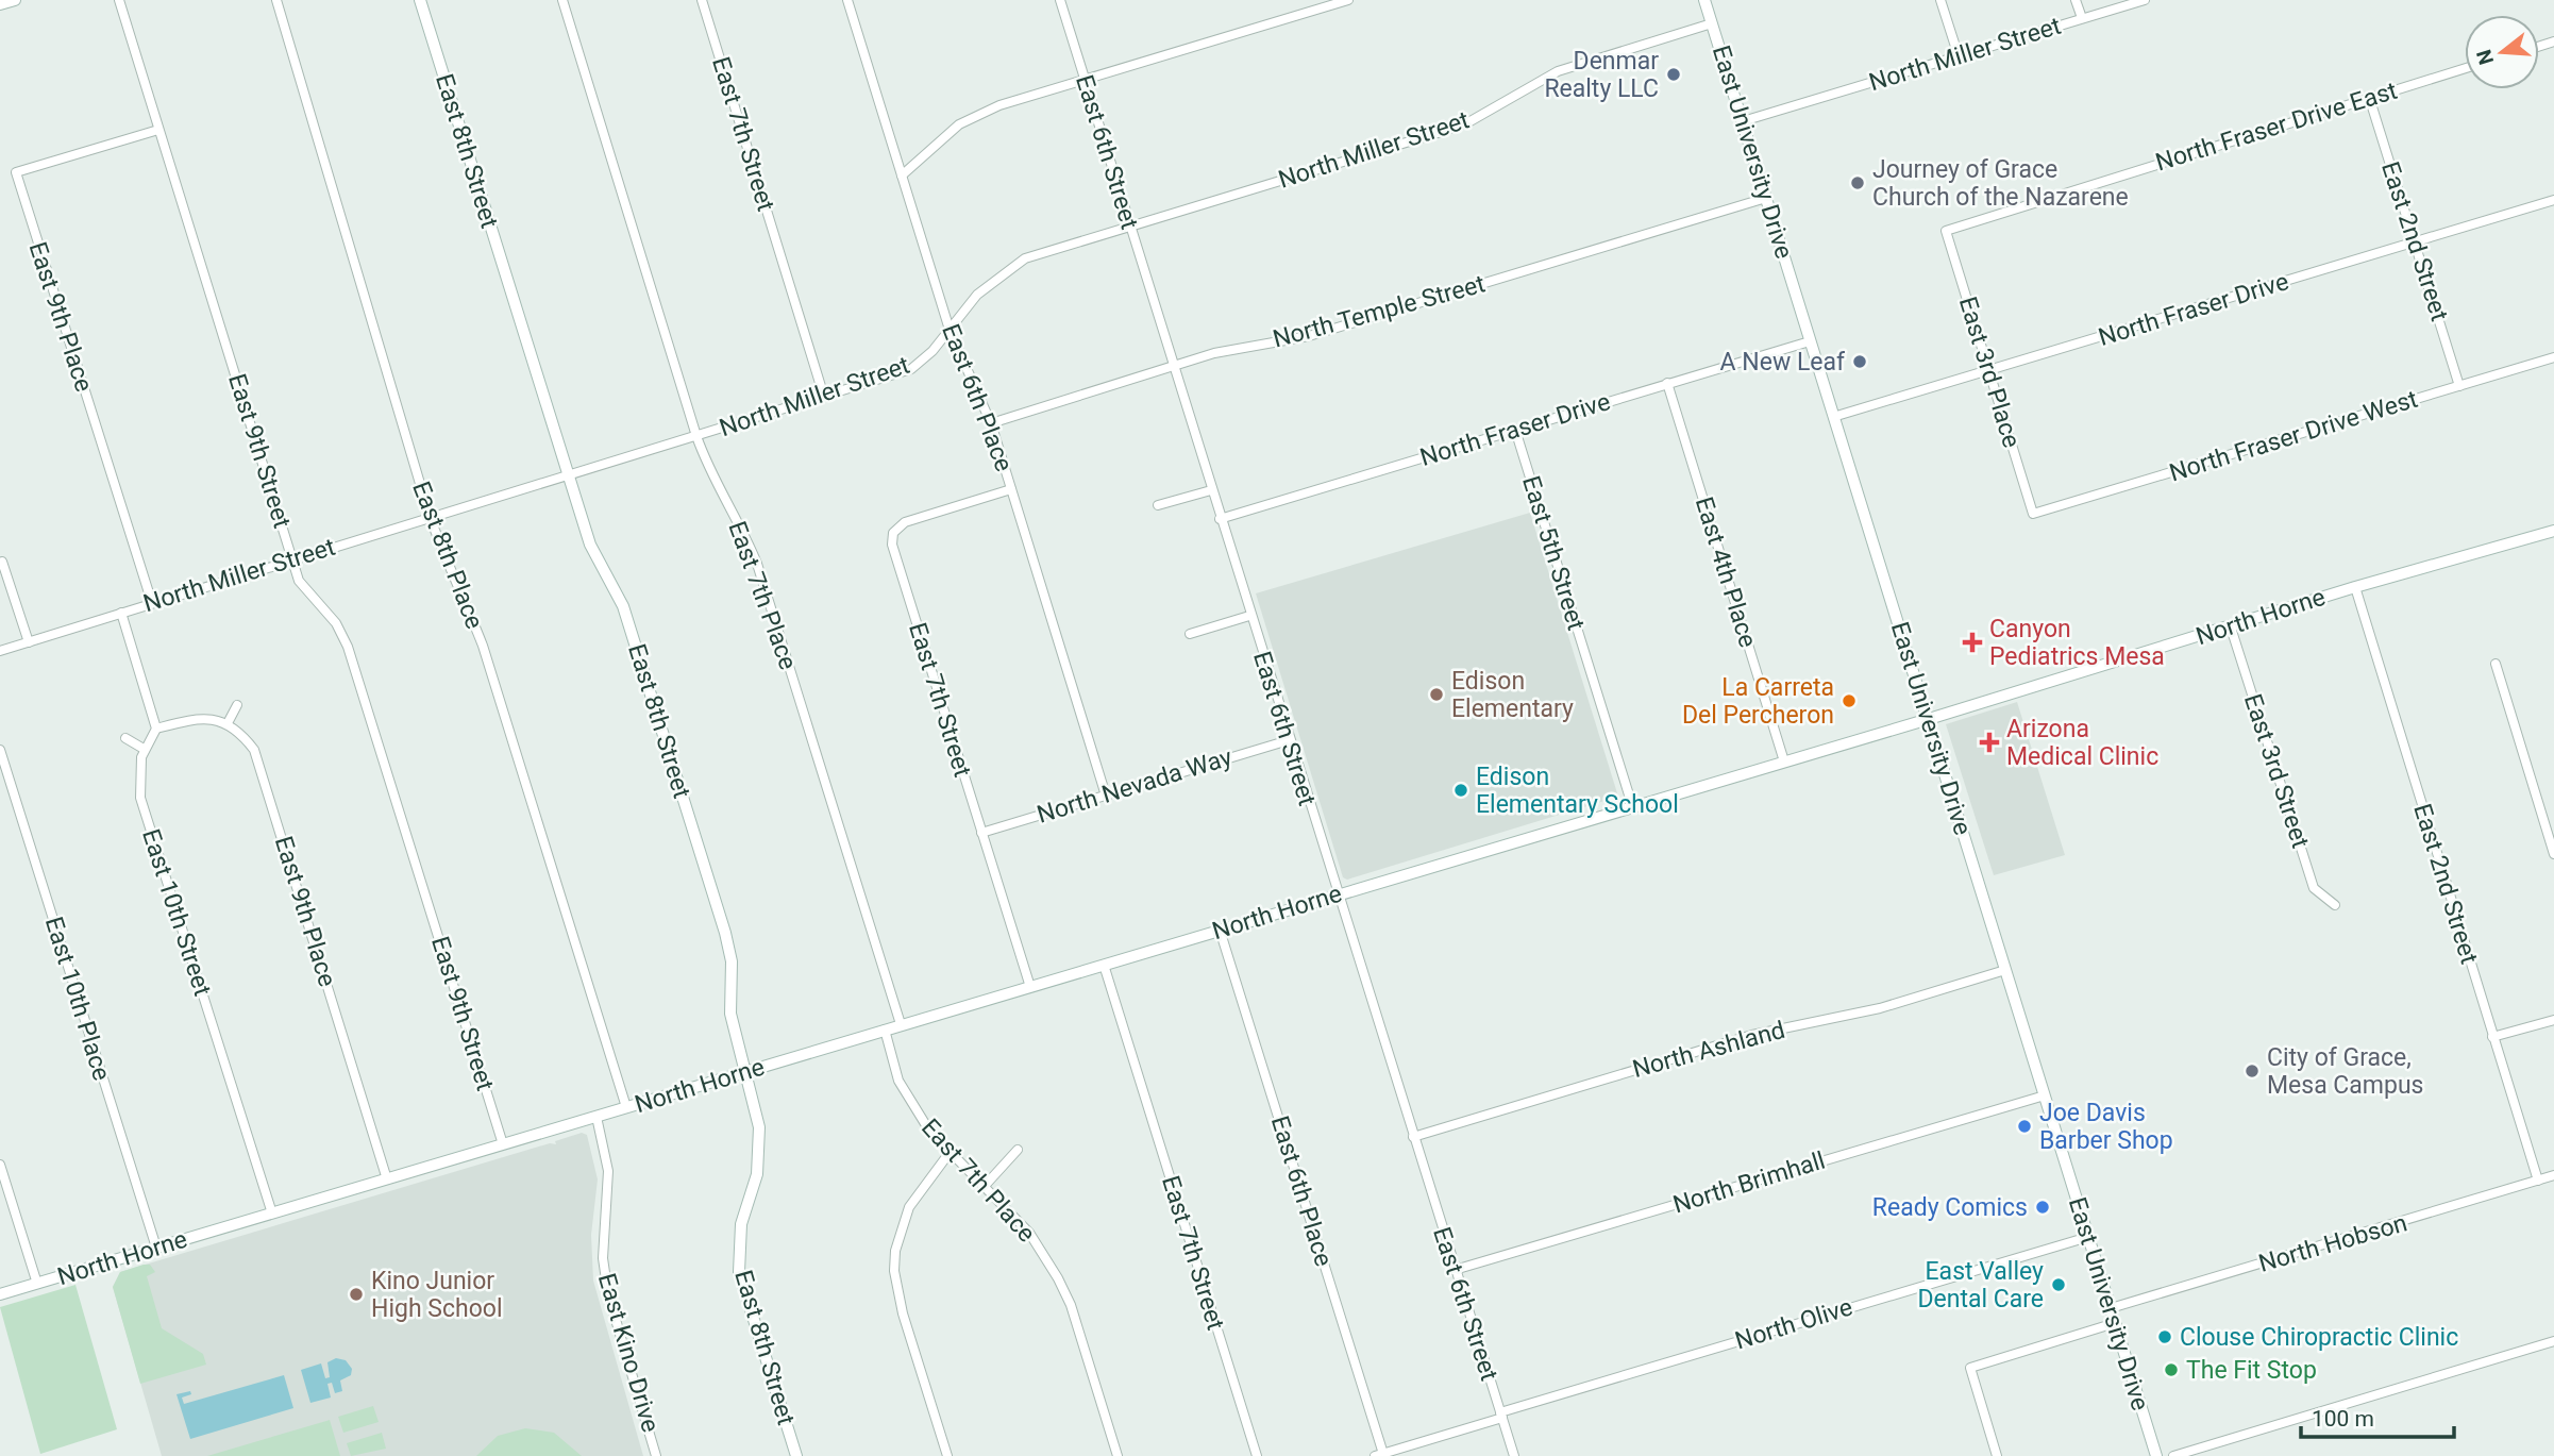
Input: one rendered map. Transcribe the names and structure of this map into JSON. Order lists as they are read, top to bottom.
{
  "streets": {
    "street": [
      "North Miller Street",
      "North Fraser Drive East",
      "East 7th Street",
      "East 8th Street",
      "East 6th Street",
      "East University Drive",
      "East 2nd Street",
      "North Fraser Drive",
      "North Temple Street",
      "East 9th Place",
      "East 3rd Place",
      "East 6th Place",
      "North Fraser Drive West",
      "East 9th Street",
      "East 5th Street",
      "East 8th Place",
      "East 4th Place",
      "East 7th Place",
      "North Horne",
      "East 3rd Street",
      "North Nevada Way",
      "East 10th Street",
      "East 10th Place",
      "North Ashland",
      "North Brimhall",
      "North Hobson",
      "North Olive",
      "East Kino Drive"
    ]
  },
  "crossings": [
    ["North Miller Street", "East 7th Street"],
    ["North Miller Street", "East 8th Street"],
    ["North Miller Street", "East 6th Street"],
    ["North Miller Street", "East University Drive"],
    ["North Miller Street", "East 9th Place"],
    ["North Miller Street", "East 6th Place"],
    ["North Miller Street", "East 9th Street"],
    ["North Miller Street", "East 8th Place"],
    ["North Miller Street", "East 7th Place"],
    ["North Fraser Drive East", "East 2nd Street"],
    ["North Fraser Drive East", "East 3rd Place"],
    ["East 7th Street", "East 6th Place"],
    ["East 7th Street", "North Horne"],
    ["East 7th Street", "North Nevada Way"],
    ["East 8th Street", "North Horne"],
    ["East 6th Street", "North Fraser Drive"],
    ["East 6th Street", "North Temple Street"],
    ["East 6th Street", "North Horne"],
    ["East 6th Street", "North Nevada Way"],
    ["East 6th Street", "North Ashland"],
    ["East 6th Street", "North Brimhall"],
    ["East 6th Street", "North Olive"],
    ["East University Drive", "North Fraser Drive"],
    ["East University Drive", "North Temple Street"],
    ["East University Drive", "North Horne"],
    ["East University Drive", "North Ashland"],
    ["East University Drive", "North Brimhall"],
    ["East University Drive", "North Hobson"],
    ["East University Drive", "North Olive"],
    ["East 2nd Street", "North Fraser Drive"],
    ["East 2nd Street", "North Fraser Drive West"],
    ["East 2nd Street", "North Horne"],
    ["East 2nd Street", "North Hobson"],
    ["North Fraser Drive", "East 3rd Place"],
    ["North Fraser Drive", "East 5th Street"],
    ["North Fraser Drive", "East 4th Place"],
    ["North Temple Street", "East 6th Place"],
    ["East 9th Place", "East 9th Street"],
    ["East 9th Place", "North Horne"],
    ["East 3rd Place", "North Fraser Drive West"],
    ["East 6th Place", "North Horne"],
    ["East 6th Place", "North Nevada Way"],
    ["East 6th Place", "North Olive"],
    ["East 9th Street", "North Horne"],
    ["East 5th Street", "North Horne"],
    ["East 8th Place", "North Horne"],
    ["East 4th Place", "North Horne"],
    ["East 7th Place", "North Horne"],
    ["North Horne", "East 3rd Street"],
    ["North Horne", "East 10th Street"],
    ["North Horne", "East 10th Place"],
    ["North Horne", "East Kino Drive"]
  ],
  "places": {
    "other": [
      "Denmar Realty LLC",
      "Journey of Grace Church of the Nazarene",
      "A New Leaf",
      "Edison Elementary",
      "La Carreta Del Percheron",
      "Edison Elementary School",
      "City of Grace, Mesa Campus",
      "Joe Davis Barber Shop",
      "Ready Comics",
      "East Valley Dental Care",
      "Kino Junior High School",
      "Clouse Chiropractic Clinic",
      "The Fit Stop"
    ],
    "health": ["Canyon Pediatrics Mesa", "Arizona Medical Clinic"]
  },
  "scale_bar": "100 m",
  "north": "left"
}
